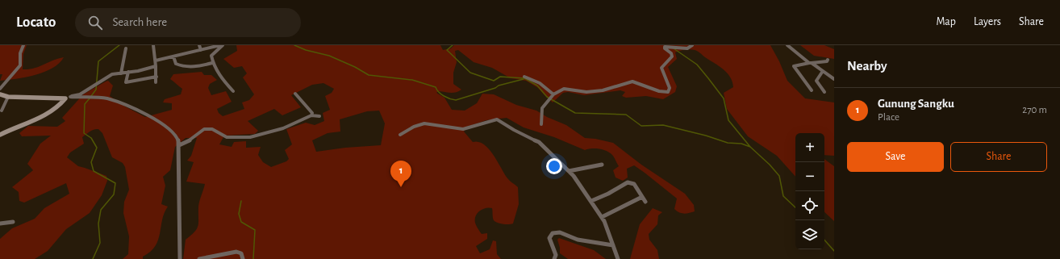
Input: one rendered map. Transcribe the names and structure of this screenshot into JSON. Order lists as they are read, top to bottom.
{
  "page": {
    "header": "Locato",
    "search": "Search here",
    "nav": ["Map", "Layers", "Share"],
    "heading": "Nearby",
    "list": [
      {
        "mark": "1",
        "name": "Gunung Sangku",
        "note": "Place",
        "value": "270 m"
      }
    ],
    "buttons": ["Save", "Share"],
    "map_buttons": ["+", "−"],
    "pins": "1"
  }
}
